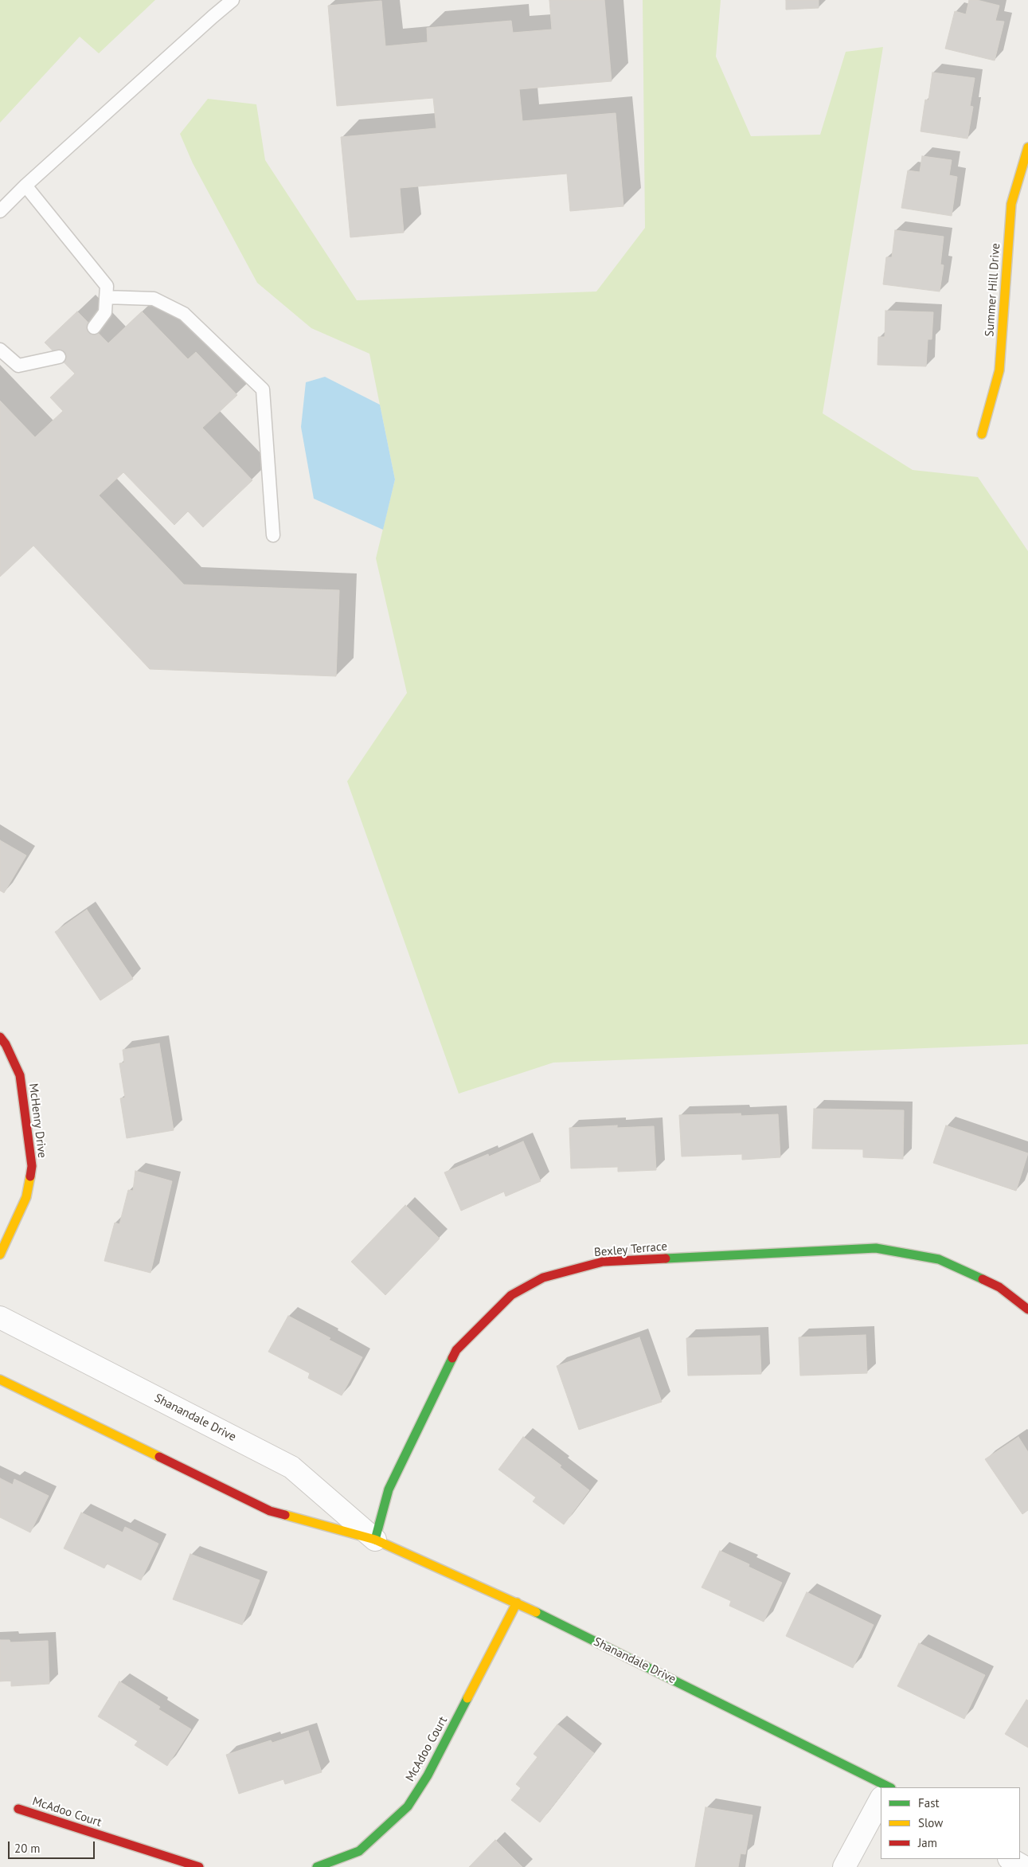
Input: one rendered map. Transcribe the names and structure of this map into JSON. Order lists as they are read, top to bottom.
{
  "streets": {
    "street": [
      "Summer Hill Drive",
      "McHenry Drive",
      "Bexley Terrace",
      "Shanandale Drive",
      "McAdoo Court"
    ]
  },
  "crossings": [
    ["Bexley Terrace", "Shanandale Drive"],
    ["Shanandale Drive", "McAdoo Court"]
  ],
  "legend": ["Fast", "Slow", "Jam"],
  "scale_bar": "20 m"
}
